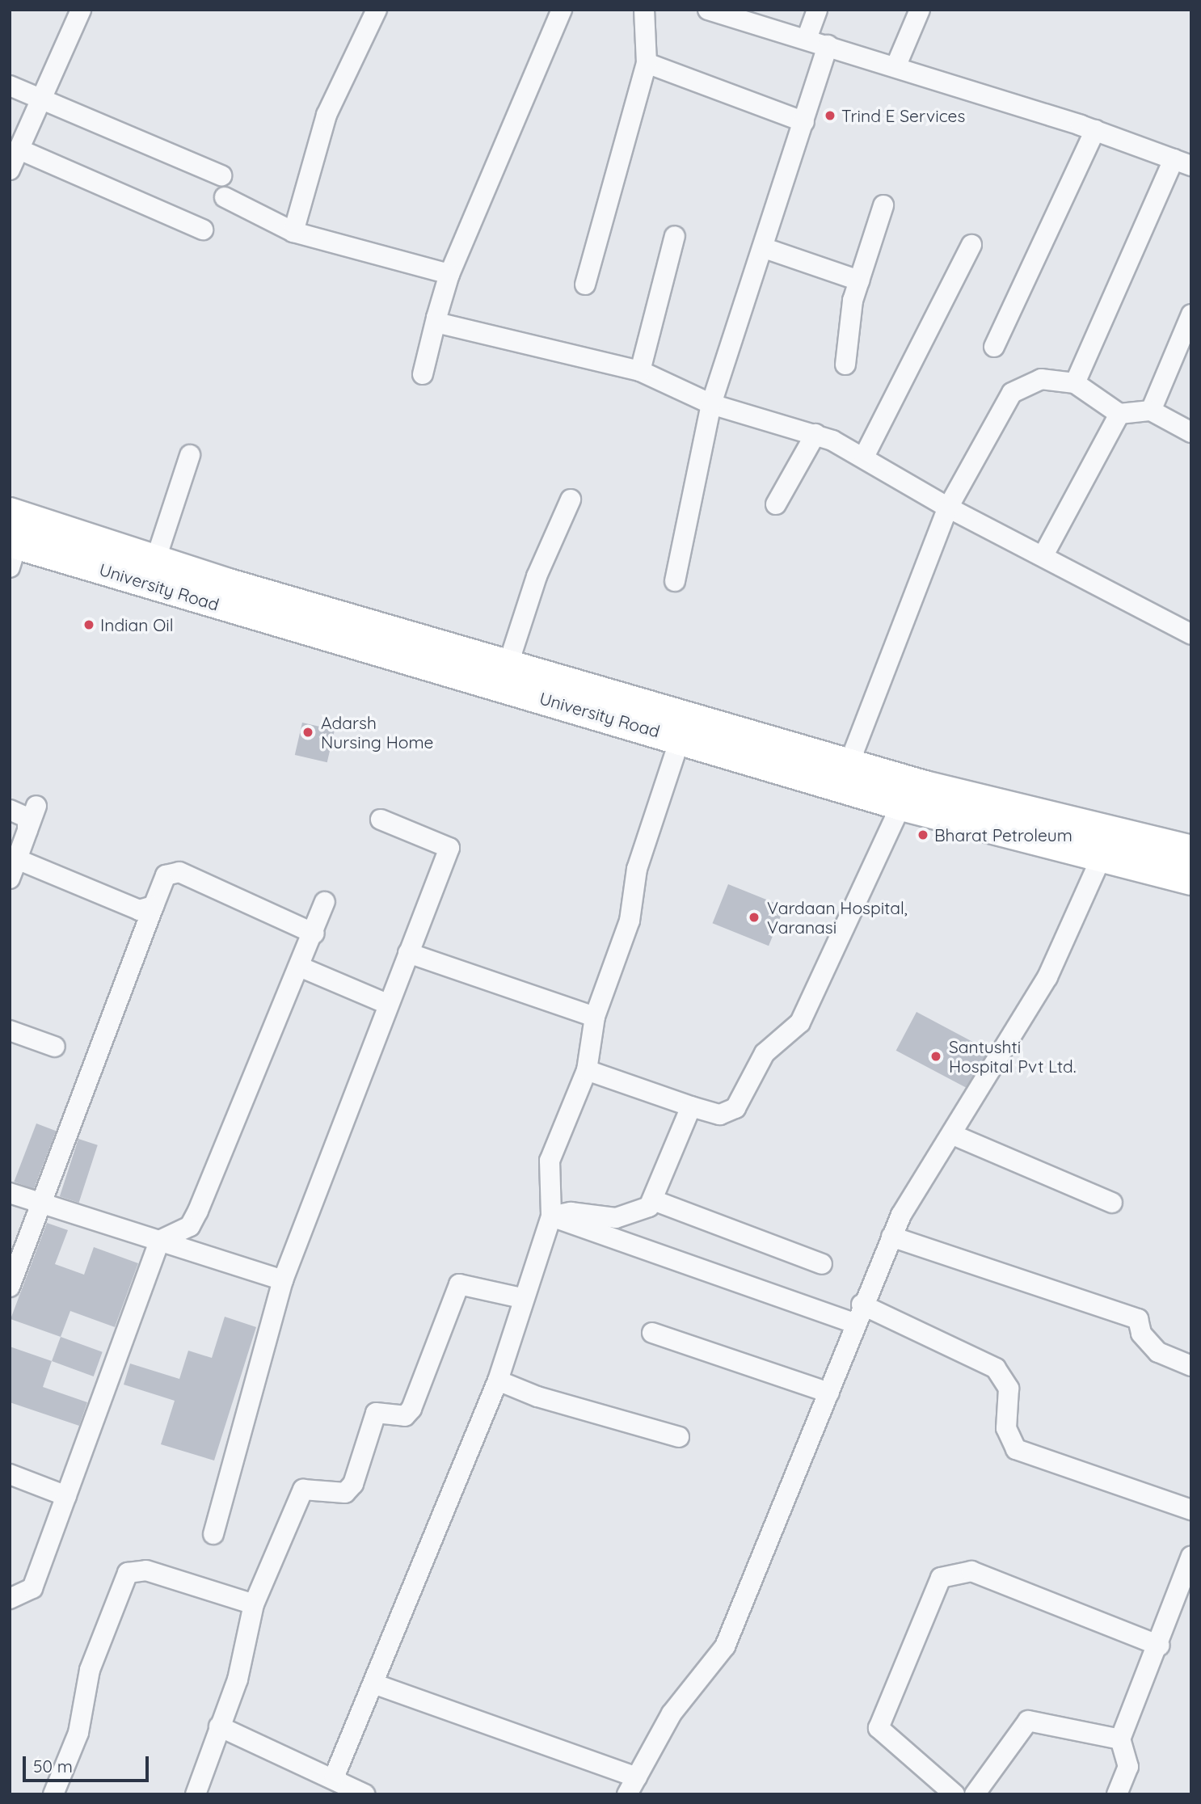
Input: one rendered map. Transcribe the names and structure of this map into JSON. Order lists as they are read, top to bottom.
{
  "streets": {
    "main road": ["University Road"]
  },
  "places": [
    "Trind E Services",
    "Indian Oil",
    "Adarsh Nursing Home",
    "Bharat Petroleum",
    "Vardaan Hospital, Varanasi",
    "Santushti Hospital Pvt Ltd."
  ],
  "scale_bar": "50 m"
}
